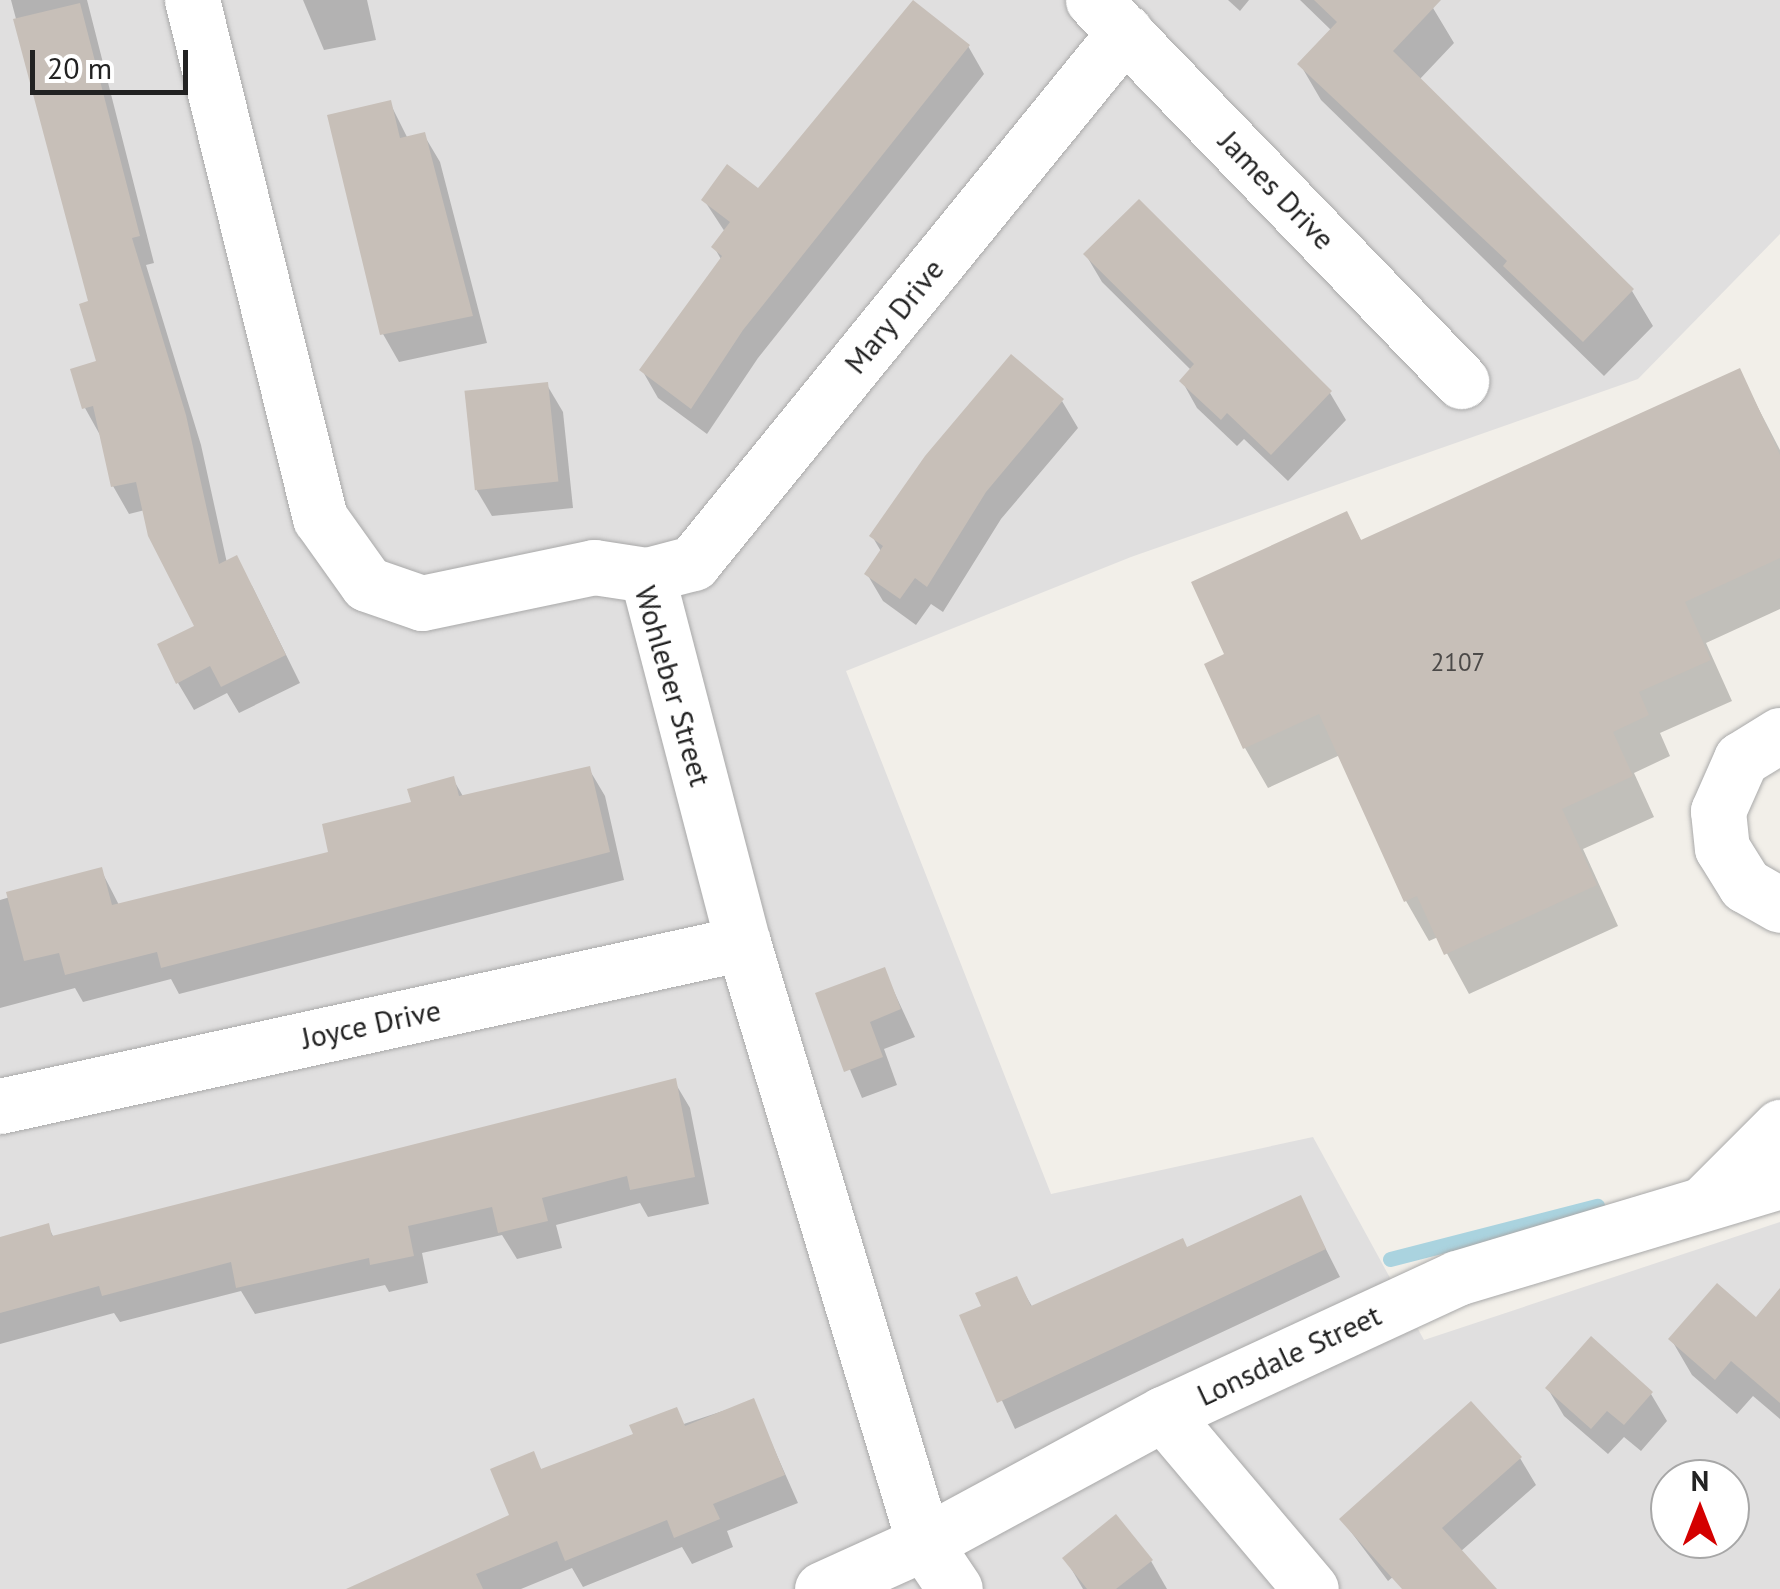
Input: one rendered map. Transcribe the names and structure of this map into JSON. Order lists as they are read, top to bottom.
{
  "streets": {
    "street": [
      "James Drive",
      "Mary Drive",
      "Wohleber Street",
      "Joyce Drive",
      "Lonsdale Street"
    ]
  },
  "crossings": [
    ["James Drive", "Mary Drive"],
    ["Mary Drive", "Wohleber Street"],
    ["Wohleber Street", "Joyce Drive"],
    ["Wohleber Street", "Lonsdale Street"]
  ],
  "house_numbers": ["2107"],
  "scale_bar": "20 m",
  "north": "top"
}
